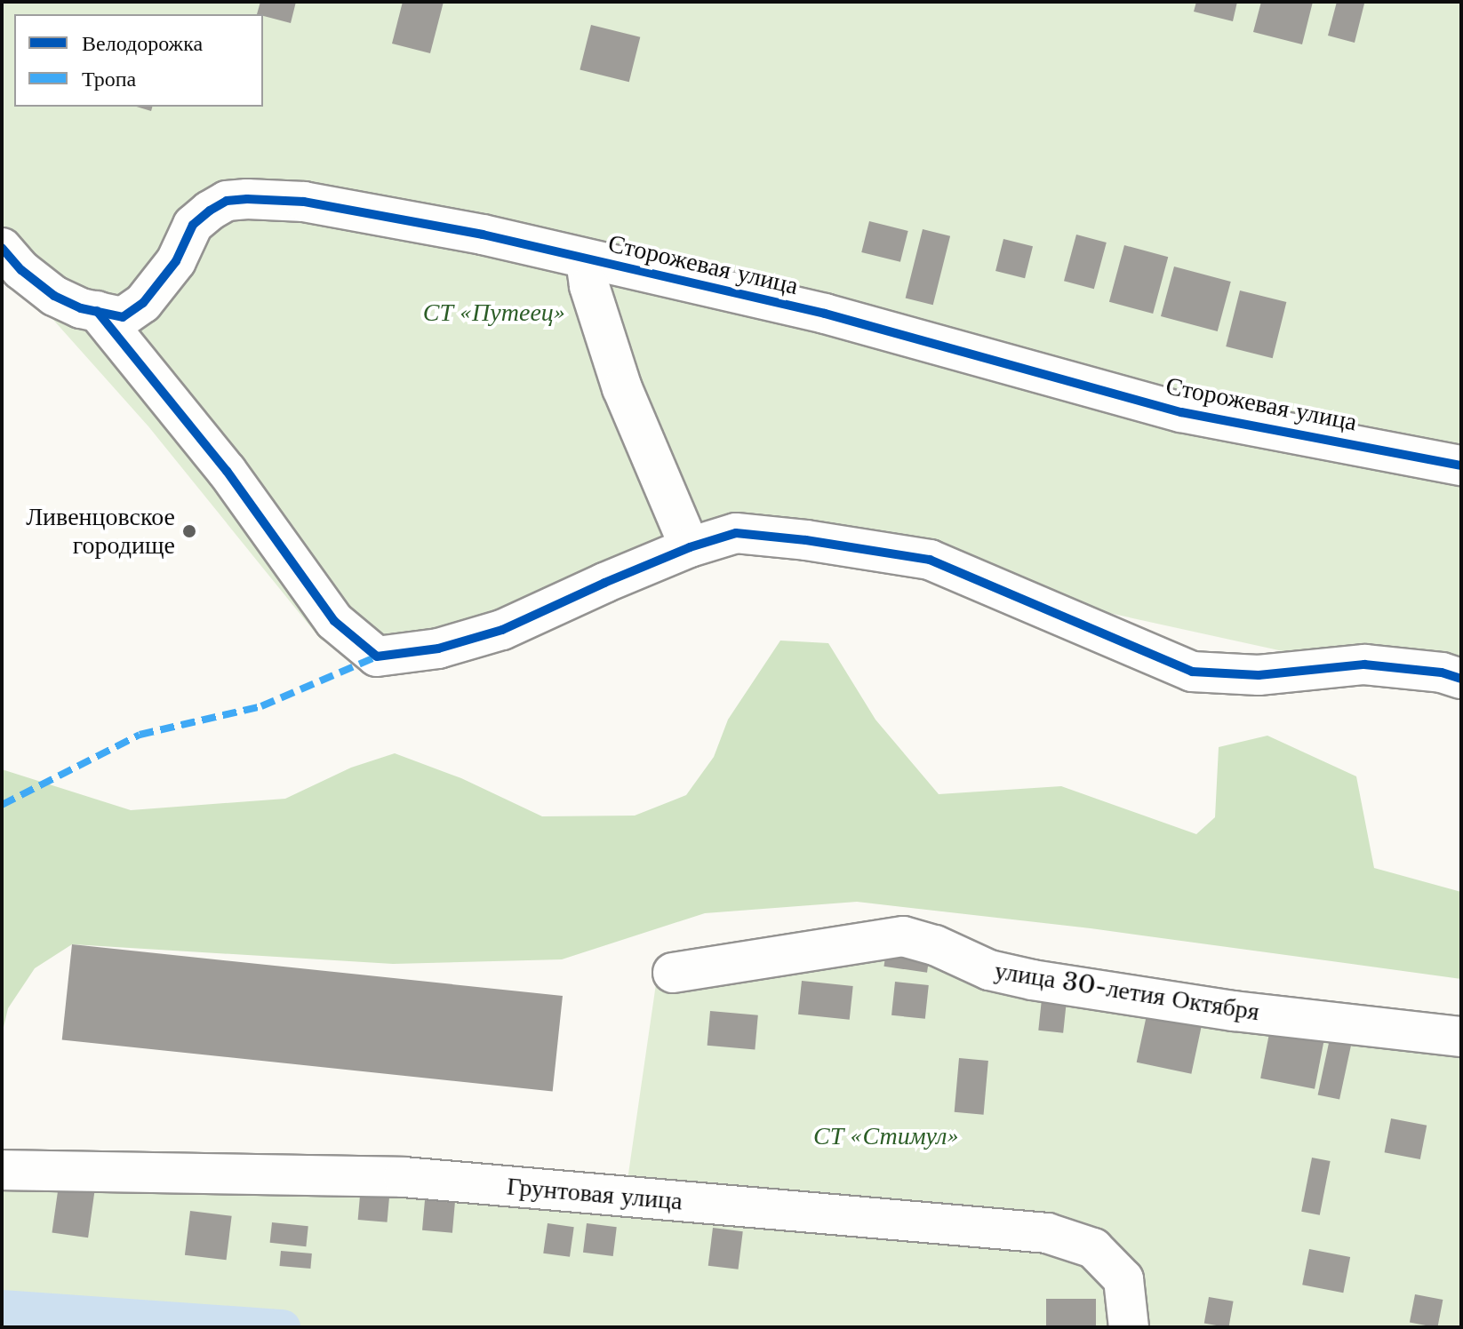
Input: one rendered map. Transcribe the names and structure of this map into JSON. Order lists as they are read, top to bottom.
{
  "streets": {
    "street": ["Сторожевая улица", "улица 30-летия Октября", "Грунтовая улица"]
  },
  "parks": ["СТ «Путеец»", "СТ «Стимул»"],
  "places": ["Ливенцовское городище"],
  "legend": ["Велодорожка", "Тропа"]
}
